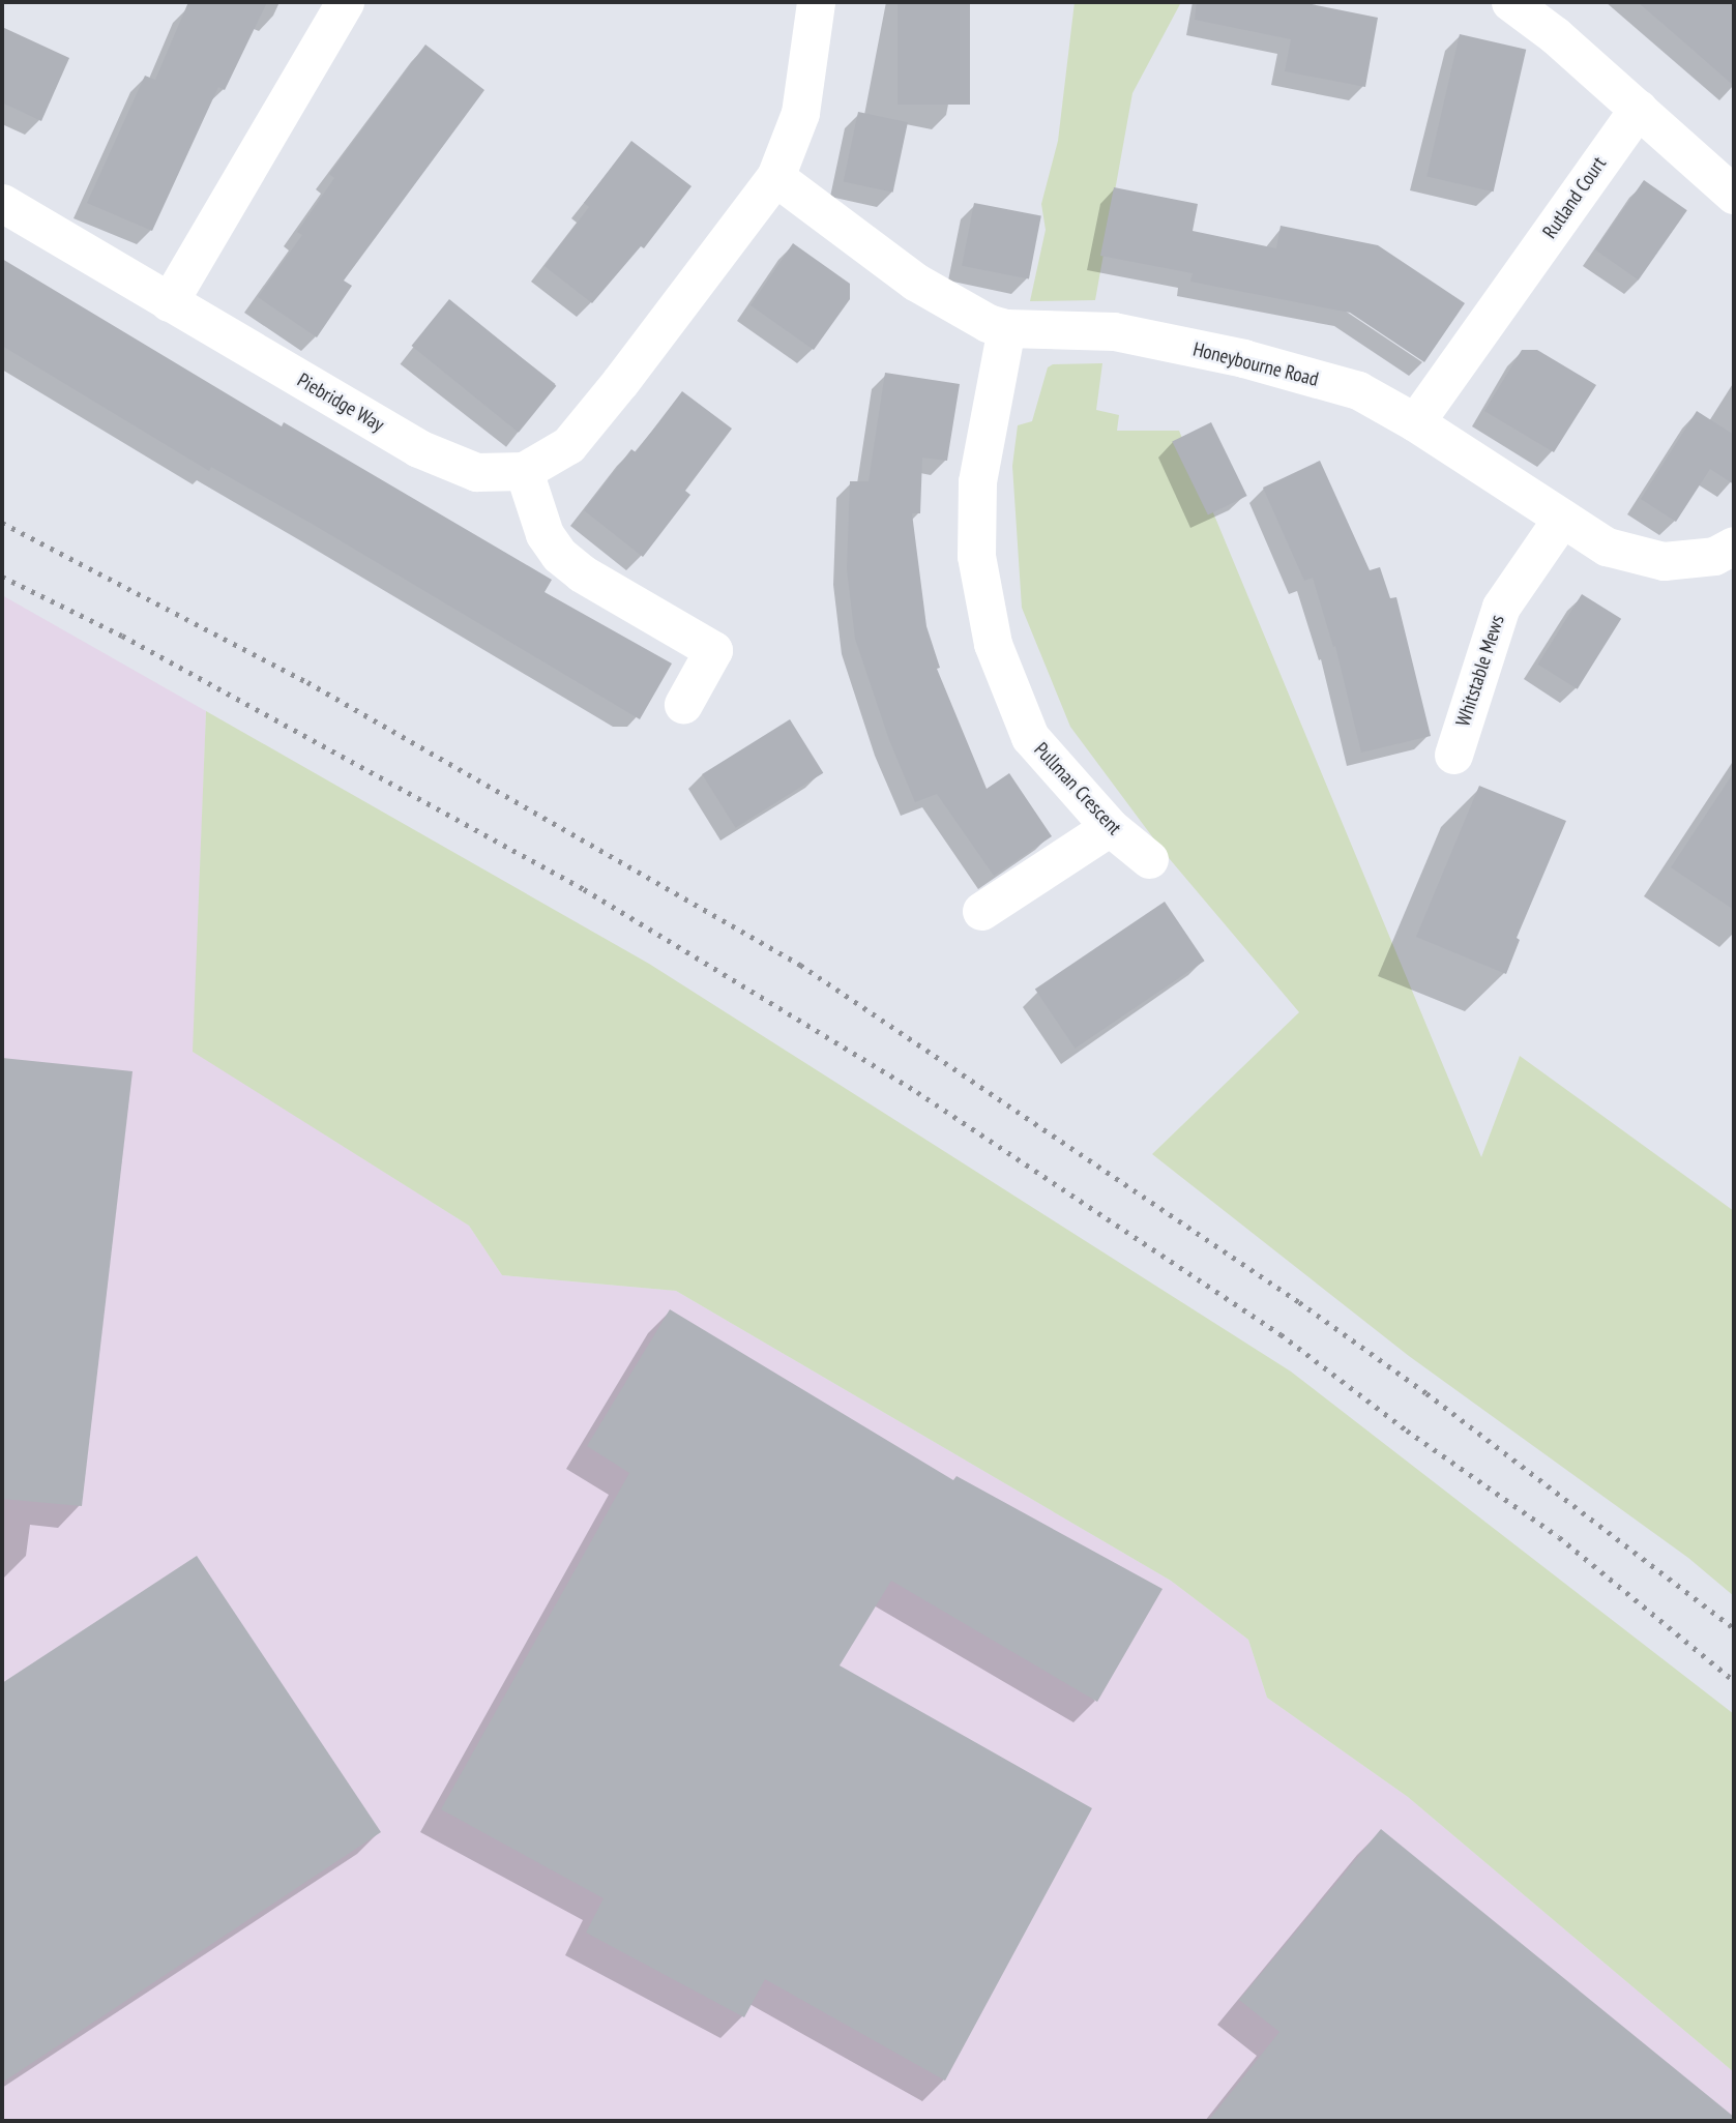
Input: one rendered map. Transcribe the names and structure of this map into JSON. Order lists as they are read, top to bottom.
{
  "streets": {
    "street": [
      "Rutland Court",
      "Honeybourne Road",
      "Piebridge Way",
      "Whitstable Mews",
      "Pullman Crescent"
    ]
  },
  "crossings": [
    ["Rutland Court", "Honeybourne Road"],
    ["Honeybourne Road", "Piebridge Way"],
    ["Honeybourne Road", "Whitstable Mews"],
    ["Honeybourne Road", "Pullman Crescent"]
  ]
}
